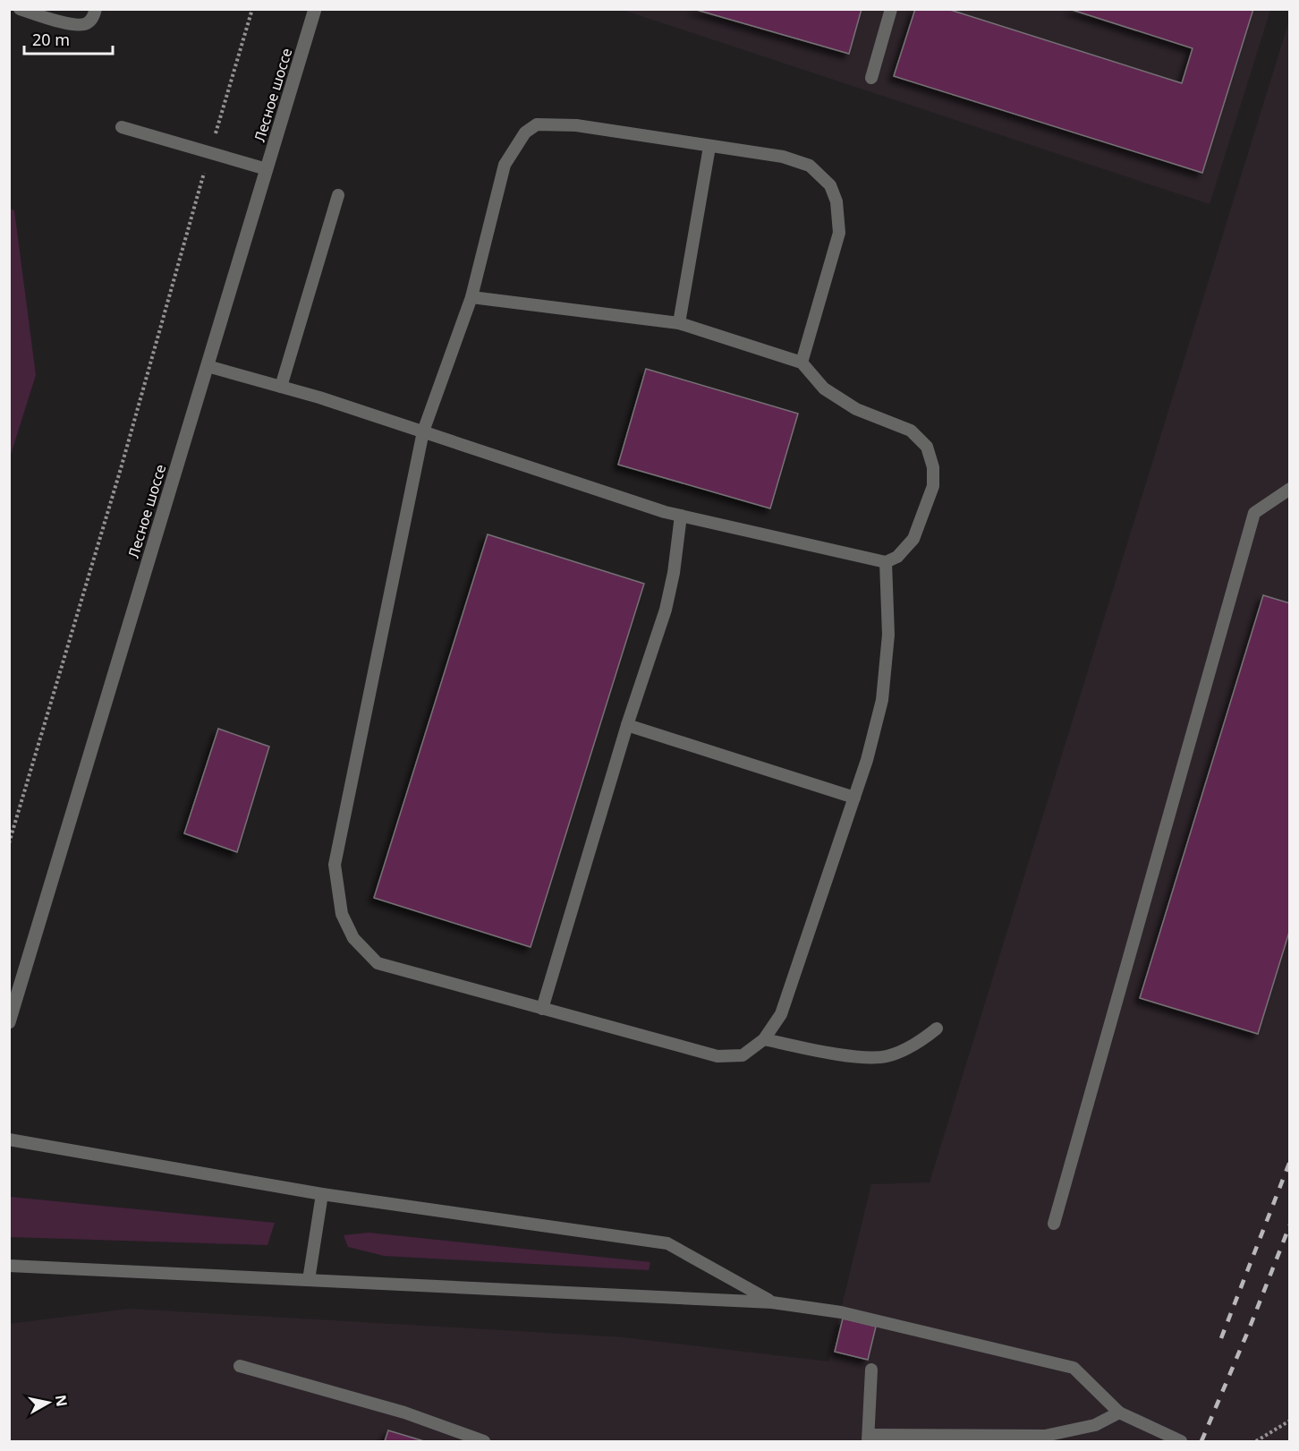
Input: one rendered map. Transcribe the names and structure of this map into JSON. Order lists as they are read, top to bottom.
{
  "streets": {
    "street": ["Лесное шоссе"]
  },
  "scale_bar": "20 m",
  "north": "right"
}
